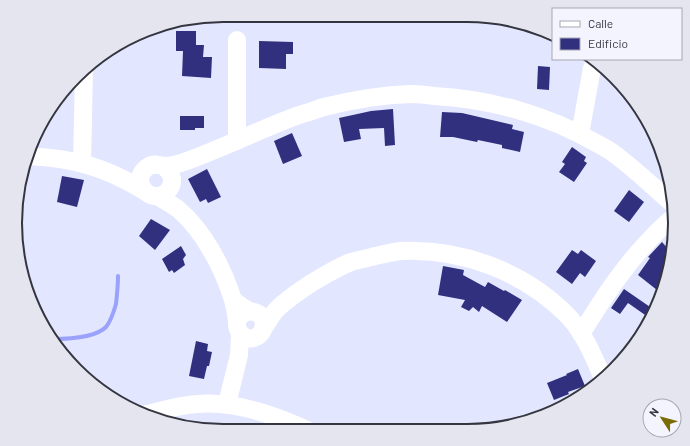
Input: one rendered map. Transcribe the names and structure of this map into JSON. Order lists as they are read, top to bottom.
{
  "legend": ["Calle", "Edificio"],
  "north": "top left"
}
